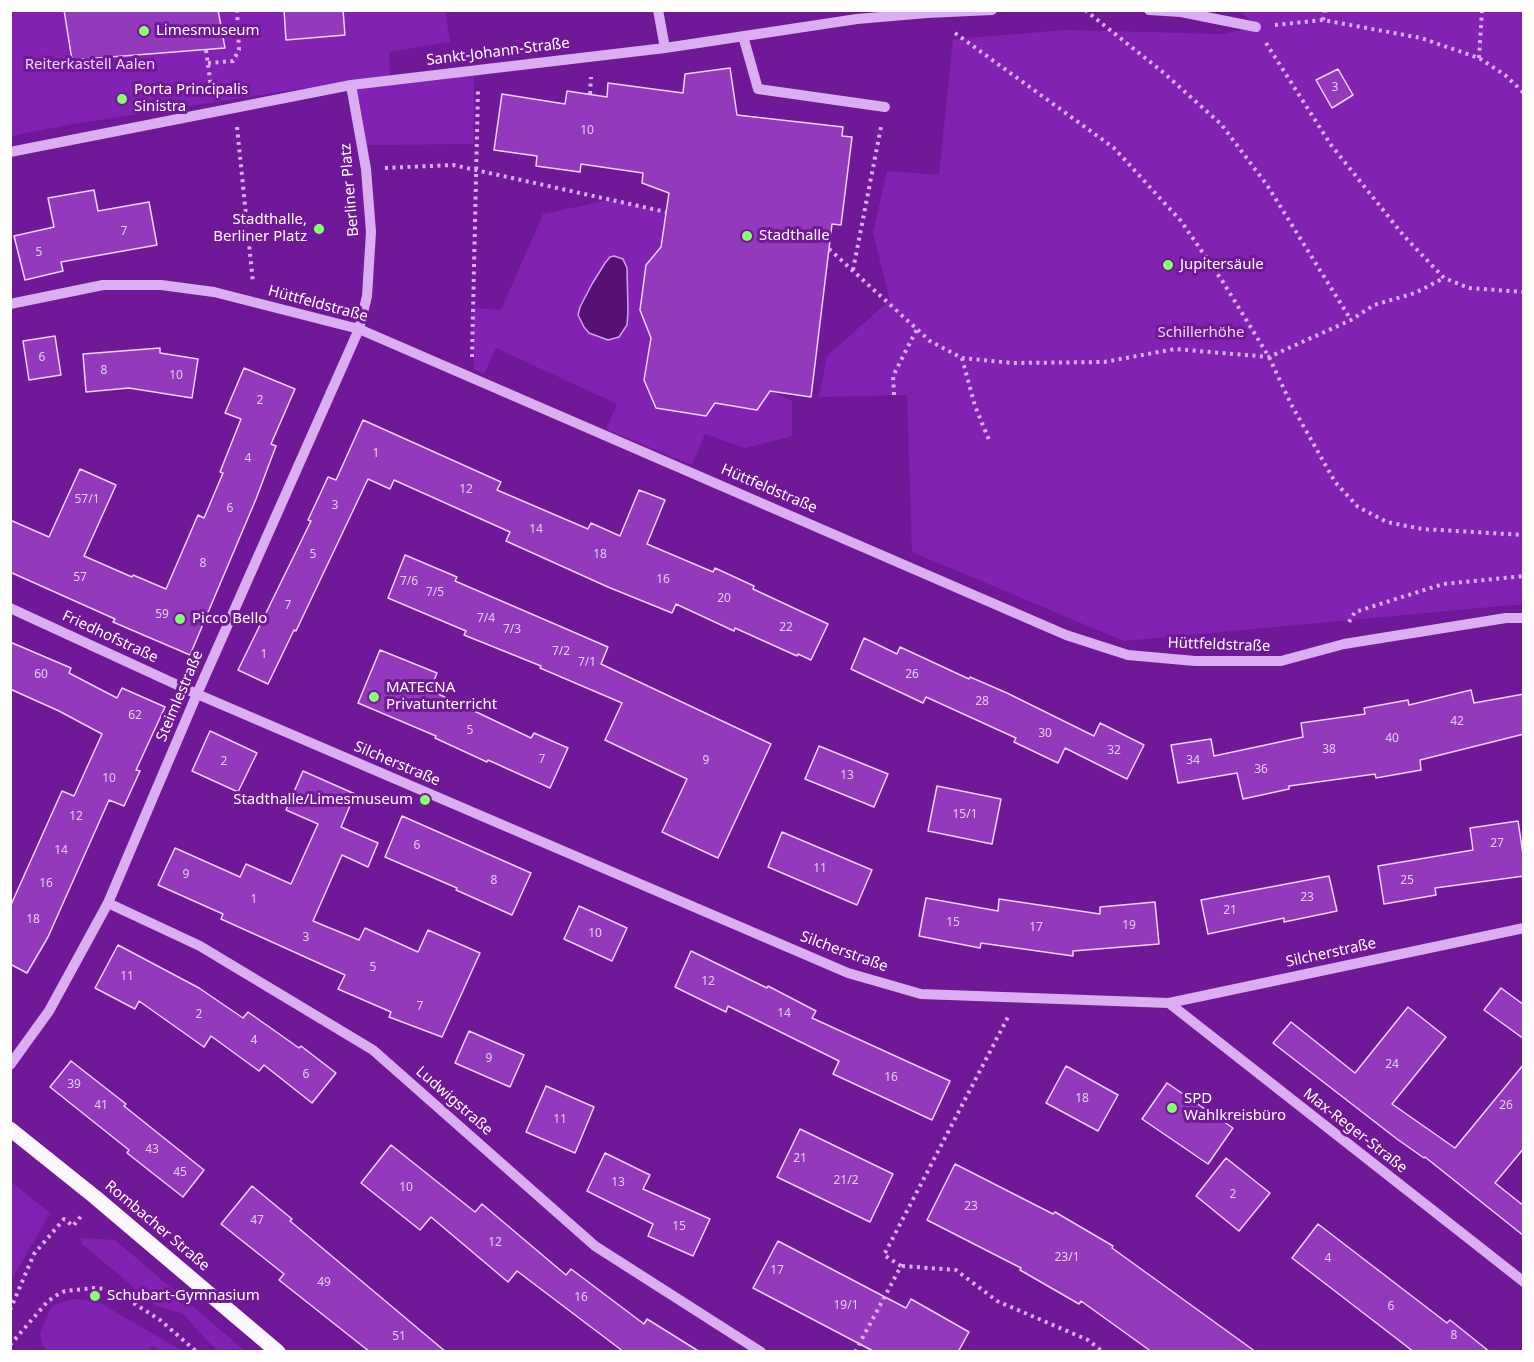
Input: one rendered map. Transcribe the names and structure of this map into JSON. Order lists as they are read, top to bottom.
{
  "streets": {
    "main road": ["Rombacher Straße"],
    "street": [
      "Sankt-Johann-Straße",
      "Berliner Platz",
      "Hüttfeldstraße",
      "Friedhofstraße",
      "Steimlestraße",
      "Silcherstraße",
      "Ludwigstraße",
      "Max-Reger-Straße"
    ]
  },
  "crossings": [
    ["Sankt-Johann-Straße", "Berliner Platz"],
    ["Berliner Platz", "Hüttfeldstraße"],
    ["Berliner Platz", "Steimlestraße"],
    ["Hüttfeldstraße", "Steimlestraße"],
    ["Friedhofstraße", "Steimlestraße"],
    ["Friedhofstraße", "Silcherstraße"],
    ["Steimlestraße", "Silcherstraße"],
    ["Steimlestraße", "Ludwigstraße"],
    ["Silcherstraße", "Max-Reger-Straße"]
  ],
  "parks": ["Reiterkastell Aalen", "Schillerhöhe"],
  "places": [
    "Limesmuseum",
    "Porta Principalis Sinistra",
    "Stadthalle, Berliner Platz",
    "Stadthalle",
    "Jupitersäule",
    "Picco Bello",
    "MATECNA Privatunterricht",
    "Stadthalle/Limesmuseum",
    "SPD Wahlkreisbüro",
    "Schubart-Gymnasium"
  ],
  "house_numbers": [
    "3",
    "10",
    "7",
    "5",
    "6",
    "8",
    "10",
    "2",
    "1",
    "4",
    "12",
    "57/1",
    "3",
    "6",
    "14",
    "5",
    "18",
    "8",
    "57",
    "16",
    "7/6",
    "7/5",
    "20",
    "7",
    "59",
    "7/4",
    "22",
    "7/3",
    "7/2",
    "1",
    "7/1",
    "60",
    "26",
    "28",
    "62",
    "42",
    "5",
    "30",
    "40",
    "38",
    "32",
    "7",
    "9",
    "34",
    "2",
    "36",
    "13",
    "10",
    "15/1",
    "12",
    "27",
    "6",
    "14",
    "11",
    "9",
    "8",
    "25",
    "16",
    "23",
    "1",
    "21",
    "18",
    "15",
    "19",
    "17",
    "10",
    "3",
    "5",
    "11",
    "12",
    "7",
    "14",
    "2",
    "4",
    "9",
    "24",
    "6",
    "16",
    "39",
    "18",
    "41",
    "26",
    "11",
    "43",
    "21",
    "45",
    "21/2",
    "13",
    "10",
    "2",
    "23",
    "47",
    "15",
    "12",
    "23/1",
    "4",
    "17",
    "49",
    "16",
    "19/1",
    "6",
    "8",
    "51"
  ]
}
